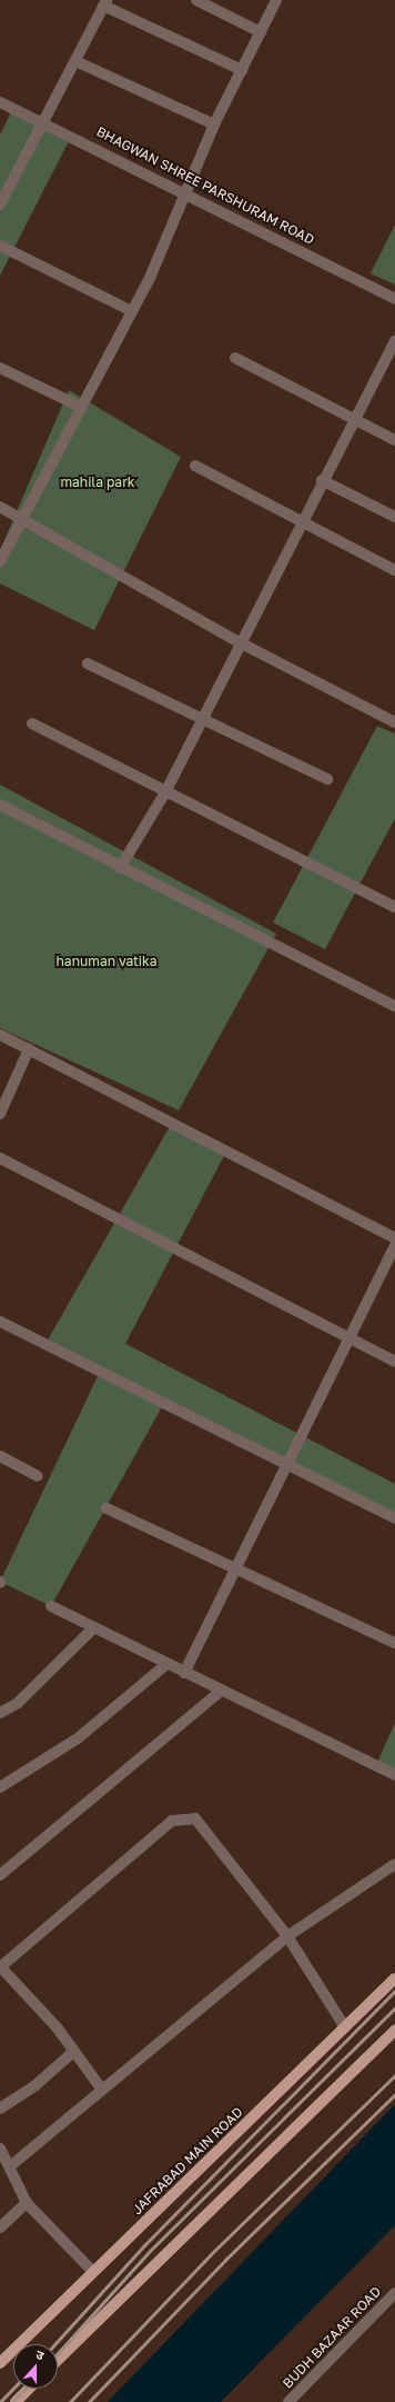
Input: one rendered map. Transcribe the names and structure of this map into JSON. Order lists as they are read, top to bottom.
{
  "streets": {
    "main road": ["JAFRABAD MAIN ROAD"],
    "street": ["BHAGWAN SHREE PARSHURAM ROAD", "BUDH BAZAAR ROAD"]
  },
  "parks": ["mahila park", "hanuman vatika"],
  "north": "top"
}
